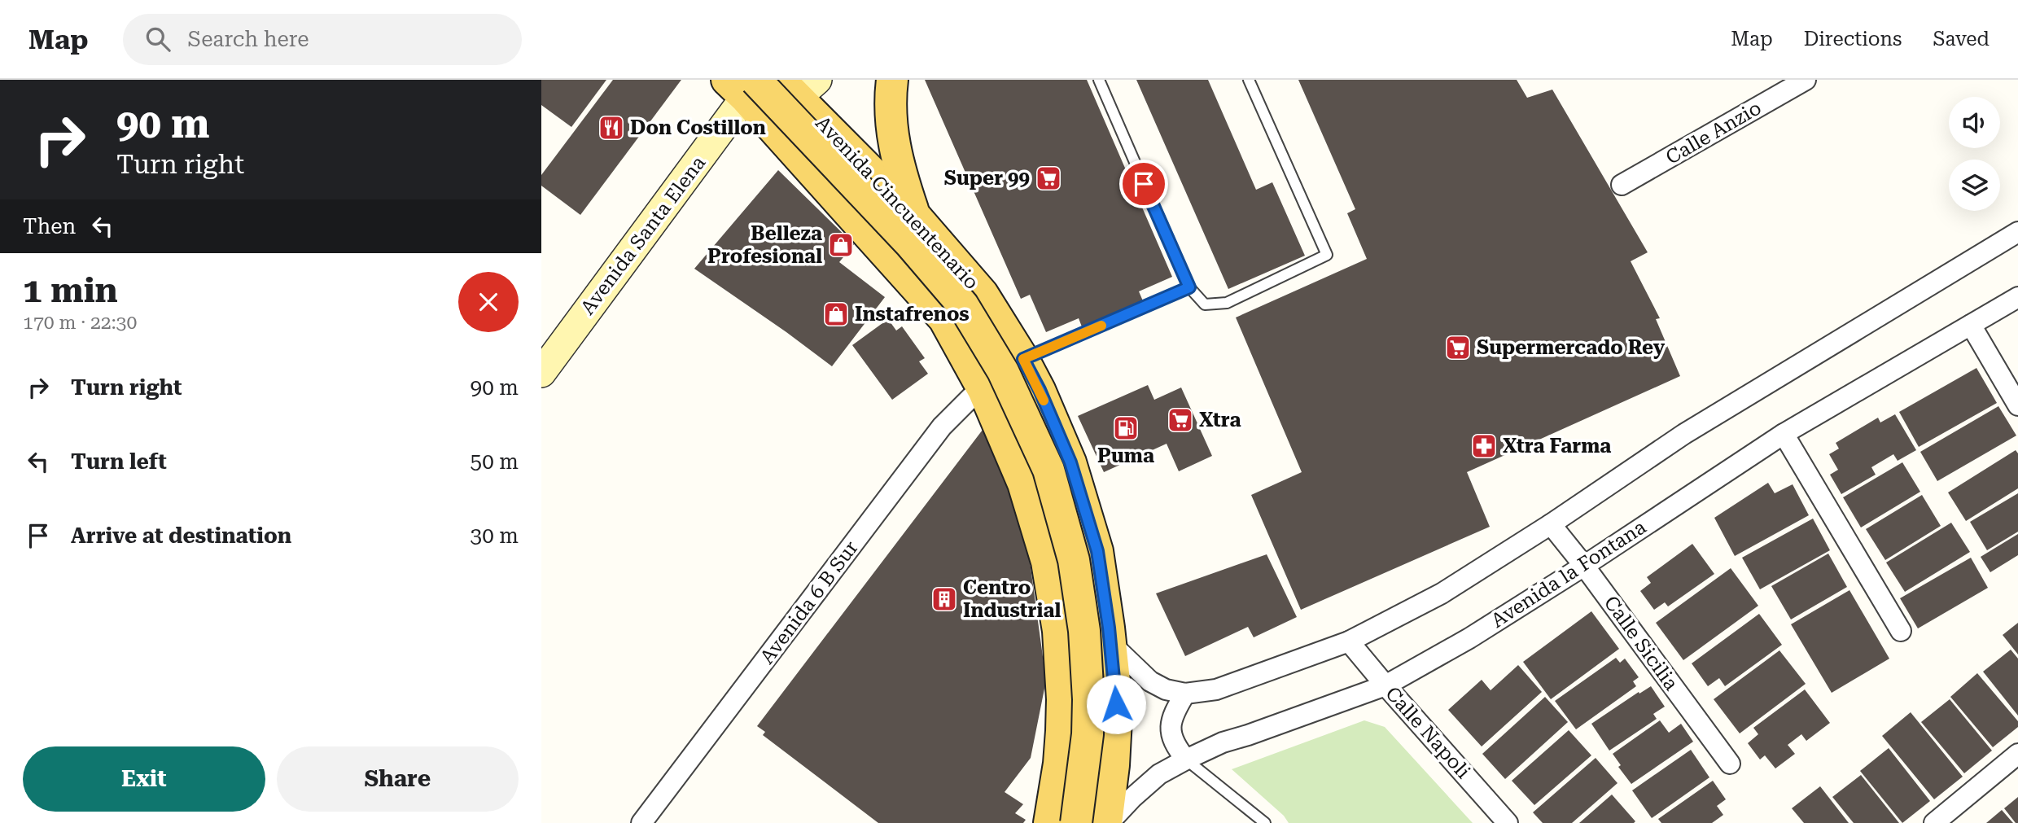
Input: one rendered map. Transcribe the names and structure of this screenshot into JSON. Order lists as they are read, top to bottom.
{
  "streets": {
    "main road": ["Avenida Cincuentenario"],
    "street": [
      "Calle Anzio",
      "Avenida Santa Elena",
      "Avenida la Fontana",
      "Avenida 6 B Sur",
      "Calle Sicilia",
      "Calle Napoli"
    ]
  },
  "crossings": [
    ["Avenida Cincuentenario", "Avenida Santa Elena"],
    ["Avenida Cincuentenario", "Avenida la Fontana"],
    ["Avenida Cincuentenario", "Avenida 6 B Sur"],
    ["Avenida la Fontana", "Calle Sicilia"],
    ["Avenida la Fontana", "Calle Napoli"]
  ],
  "places": {
    "restaurant": ["Don Costillon"],
    "supermarket": ["Super 99", "Supermercado Rey", "Xtra"],
    "shop": ["Belleza Profesional", "Instafrenos"],
    "fuel station": ["Puma"],
    "pharmacy": ["Xtra Farma"],
    "building": ["Centro Industrial"]
  },
  "page": {
    "header": "Map",
    "search": "Search here",
    "nav": ["Map", "Directions", "Saved"],
    "turn": ["90 m", "Turn right"],
    "then": "Then",
    "heading": ["1 min", "170 m · 22:30"],
    "list": [
      {
        "name": "Turn right",
        "value": "90 m"
      },
      {
        "name": "Turn left",
        "value": "50 m"
      },
      {
        "name": "Arrive at destination",
        "value": "30 m"
      }
    ],
    "buttons": ["Exit", "Share"]
  }
}
